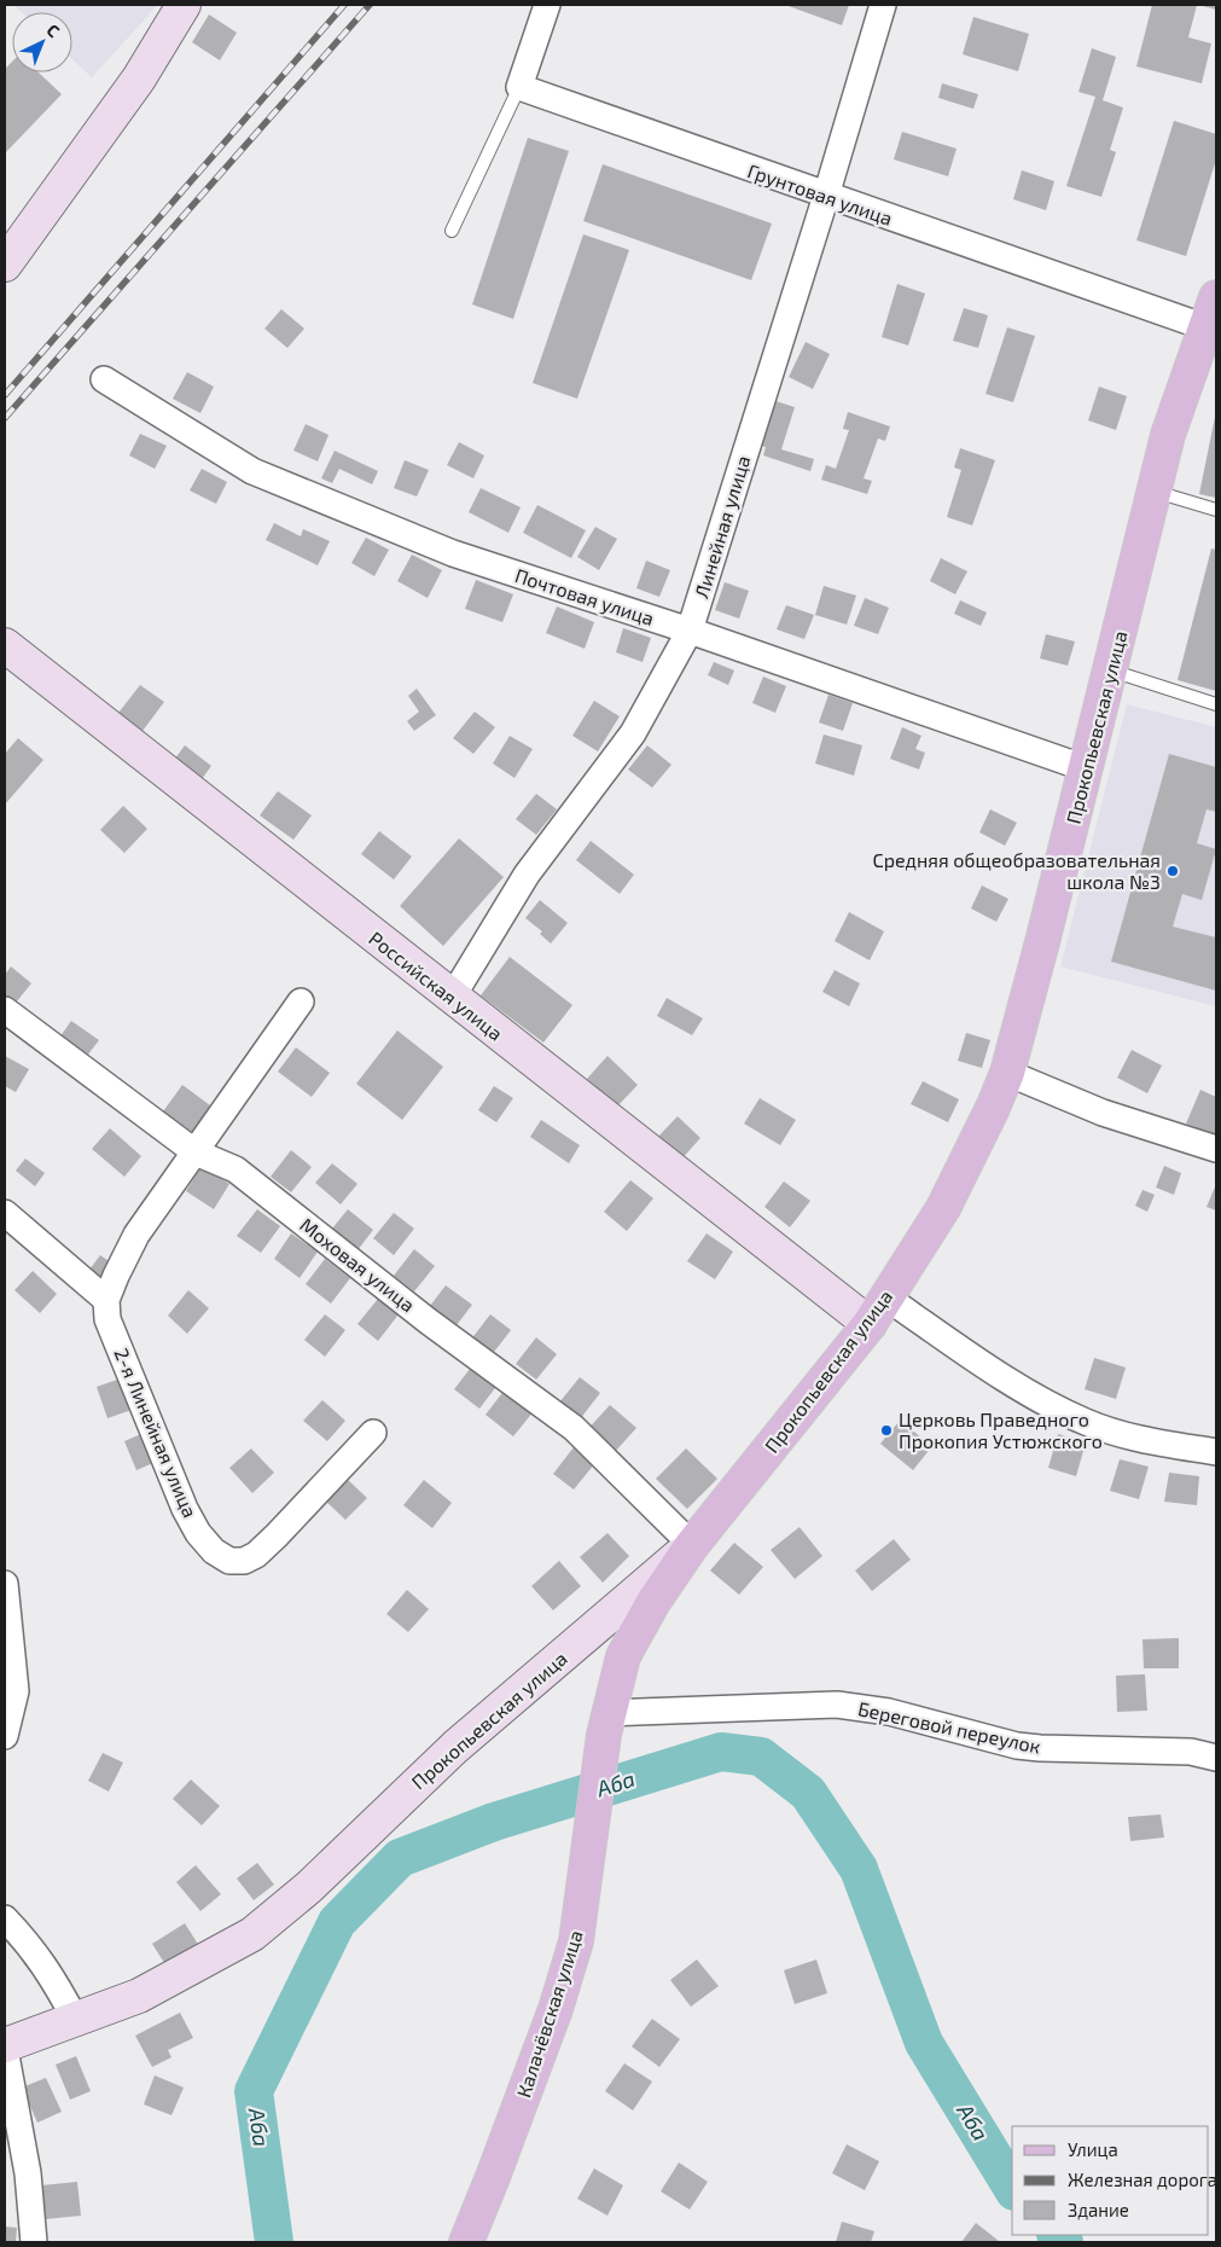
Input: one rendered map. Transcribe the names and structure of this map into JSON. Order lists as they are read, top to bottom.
{
  "streets": {
    "main road": ["Прокопьевская улица", "Российская улица", "Калачёвская улица"],
    "street": [
      "Грунтовая улица",
      "Линейная улица",
      "Почтовая улица",
      "Моховая улица",
      "2-я Линейная улица",
      "Береговой переулок"
    ]
  },
  "crossings": [
    ["Грунтовая улица", "Линейная улица"],
    ["Грунтовая улица", "Прокопьевская улица"],
    ["Линейная улица", "Почтовая улица"],
    ["Линейная улица", "Российская улица"],
    ["Почтовая улица", "Прокопьевская улица"],
    ["Прокопьевская улица", "Российская улица"],
    ["Прокопьевская улица", "Моховая улица"],
    ["Прокопьевская улица", "Калачёвская улица"],
    ["Моховая улица", "Калачёвская улица"],
    ["Береговой переулок", "Калачёвская улица"]
  ],
  "water": ["Аба"],
  "places": ["Средняя общеобразовательная школа №3", "Церковь Праведного Прокопия Устюжского"],
  "legend": ["Улица", "Железная дорога", "Здание"],
  "north": "top right"
}
